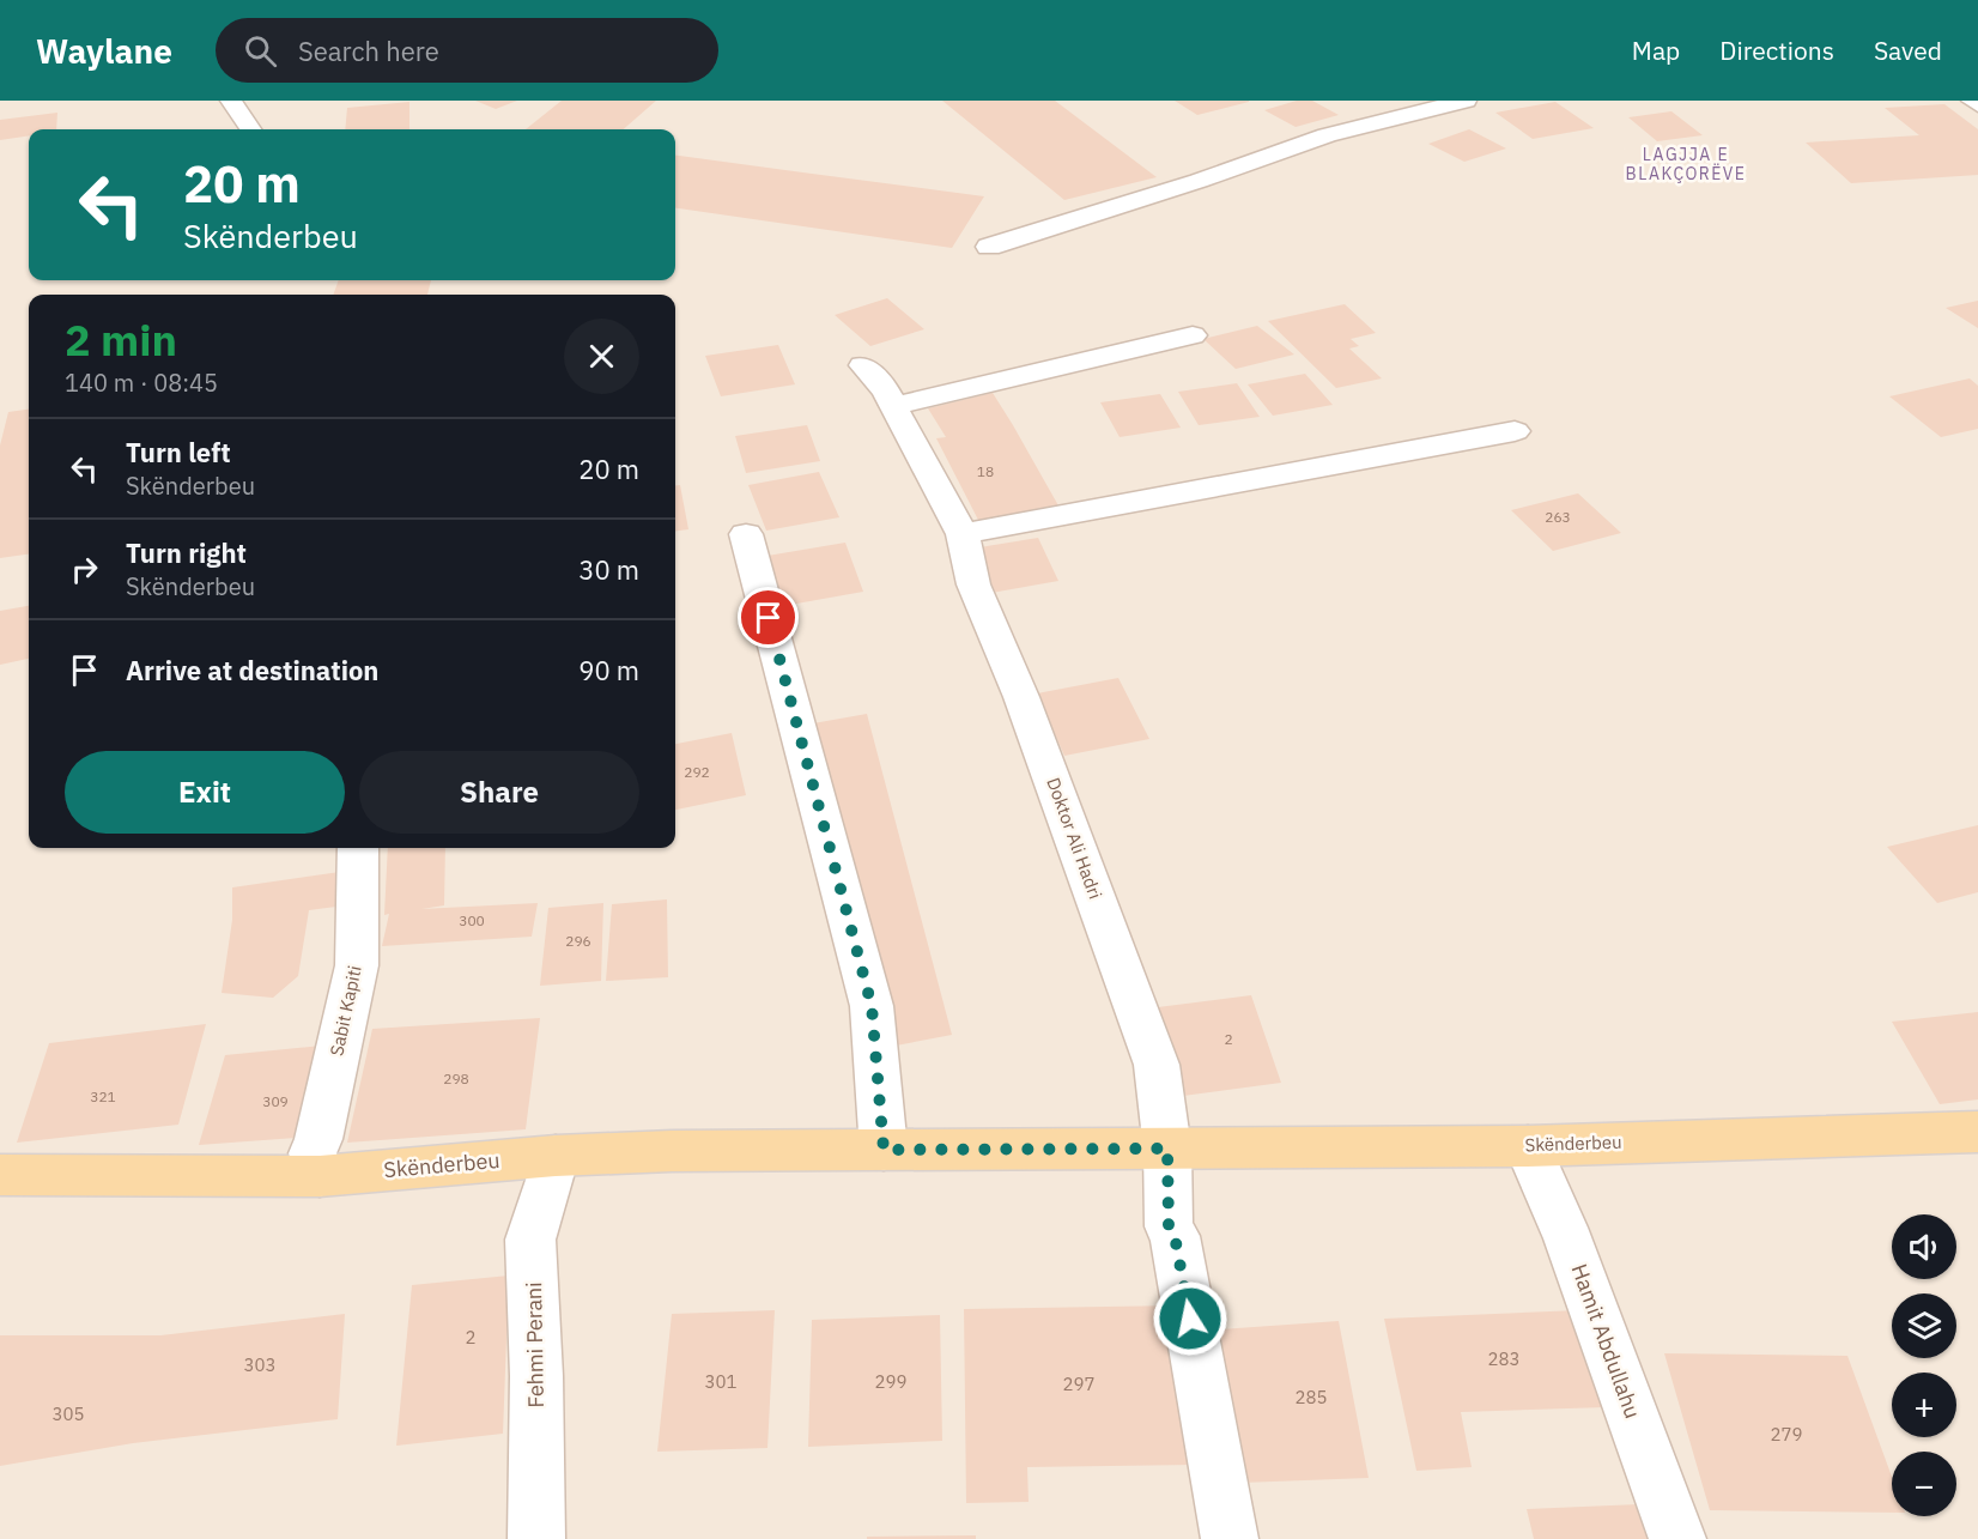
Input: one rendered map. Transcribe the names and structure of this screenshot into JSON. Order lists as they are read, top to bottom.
{
  "streets": {
    "main road": ["Skënderbeu"],
    "street": [
      "Doktor Ali Hadri",
      "Sabit Kapiti",
      "Hamit Abdullahu",
      "Fehmi Perani"
    ]
  },
  "crossings": [
    ["Doktor Ali Hadri", "Skënderbeu"],
    ["Sabit Kapiti", "Skënderbeu"],
    ["Skënderbeu", "Hamit Abdullahu"],
    ["Skënderbeu", "Fehmi Perani"]
  ],
  "districts": ["LAGJJA E BLAKÇORËVE"],
  "house_numbers": [
    "18",
    "263",
    "292",
    "300",
    "296",
    "2",
    "298",
    "321",
    "309",
    "2",
    "283",
    "303",
    "301",
    "299",
    "297",
    "285",
    "305",
    "279"
  ],
  "page": {
    "header": "Waylane",
    "search": "Search here",
    "nav": ["Map", "Directions", "Saved"],
    "turn": ["20 m", "Skënderbeu"],
    "heading": ["2 min", "140 m · 08:45"],
    "list": [
      {
        "name": "Turn left",
        "note": "Skënderbeu",
        "value": "20 m"
      },
      {
        "name": "Turn right",
        "note": "Skënderbeu",
        "value": "30 m"
      },
      {
        "name": "Arrive at destination",
        "value": "90 m"
      }
    ],
    "buttons": ["Exit", "Share"],
    "map_buttons": ["+", "−"]
  }
}
